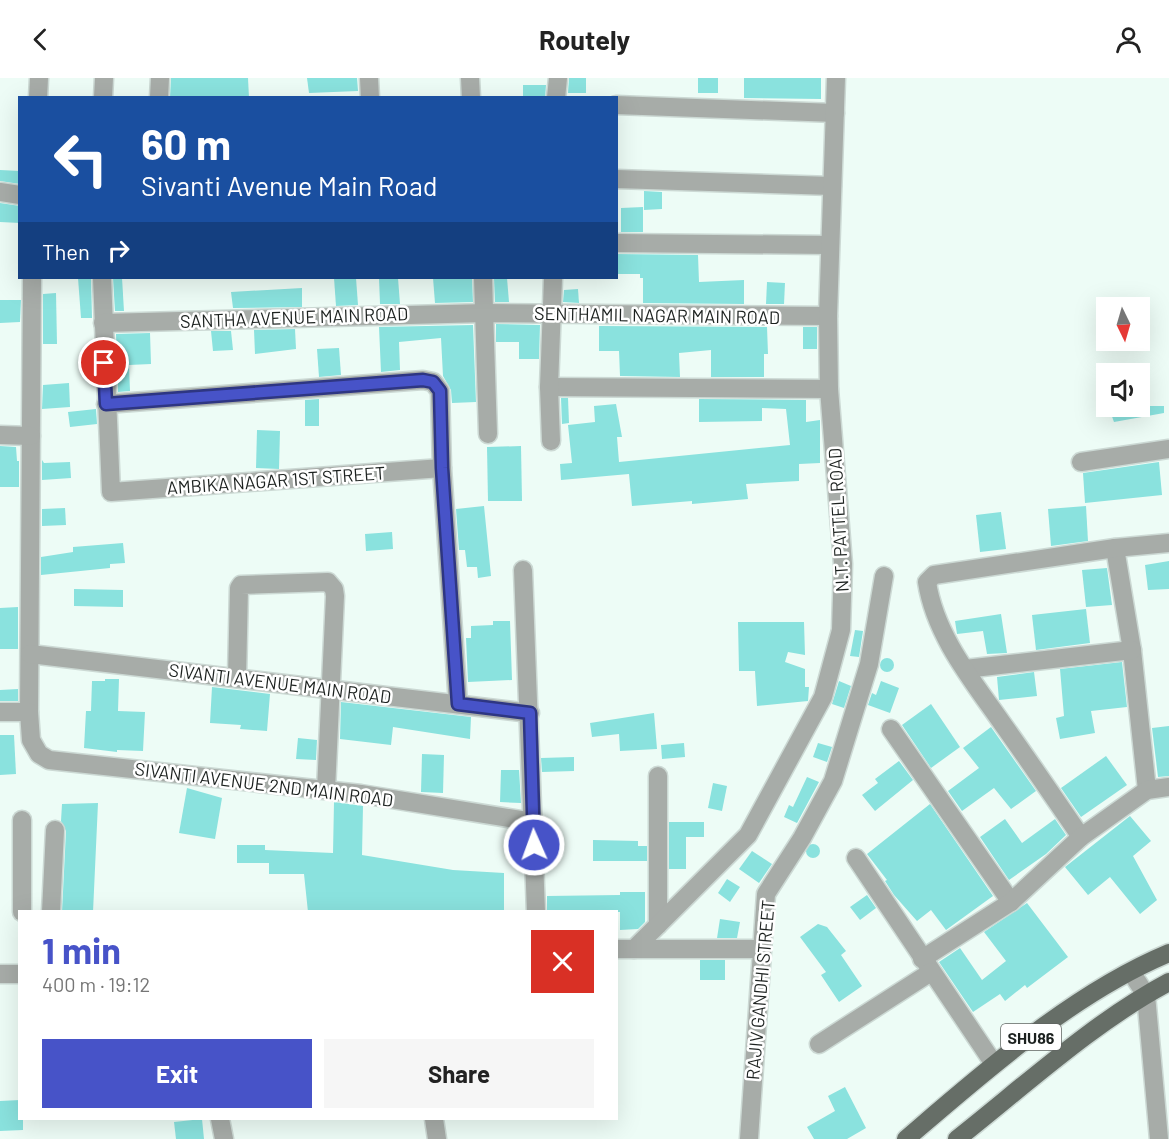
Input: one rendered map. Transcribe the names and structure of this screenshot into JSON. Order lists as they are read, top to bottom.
{
  "streets": {
    "main road": ["SHU86"],
    "street": [
      "SENTHAMIL NAGAR MAIN ROAD",
      "SANTHA AVENUE MAIN ROAD",
      "AMBIKA NAGAR 1ST STREET",
      "N.T. PATTEL ROAD",
      "SIVANTI AVENUE MAIN ROAD",
      "SIVANTI AVENUE 2ND MAIN ROAD",
      "RAJIV GANDHI STREET"
    ]
  },
  "crossings": [
    ["SENTHAMIL NAGAR MAIN ROAD", "SANTHA AVENUE MAIN ROAD"],
    ["SENTHAMIL NAGAR MAIN ROAD", "N.T. PATTEL ROAD"],
    ["SIVANTI AVENUE MAIN ROAD", "SIVANTI AVENUE 2ND MAIN ROAD"]
  ],
  "north": "bottom",
  "page": {
    "header": "Routely",
    "turn": ["60 m", "Sivanti Avenue Main Road"],
    "then": "Then",
    "heading": ["1 min", "400 m · 19:12"],
    "buttons": ["Exit", "Share"]
  }
}
